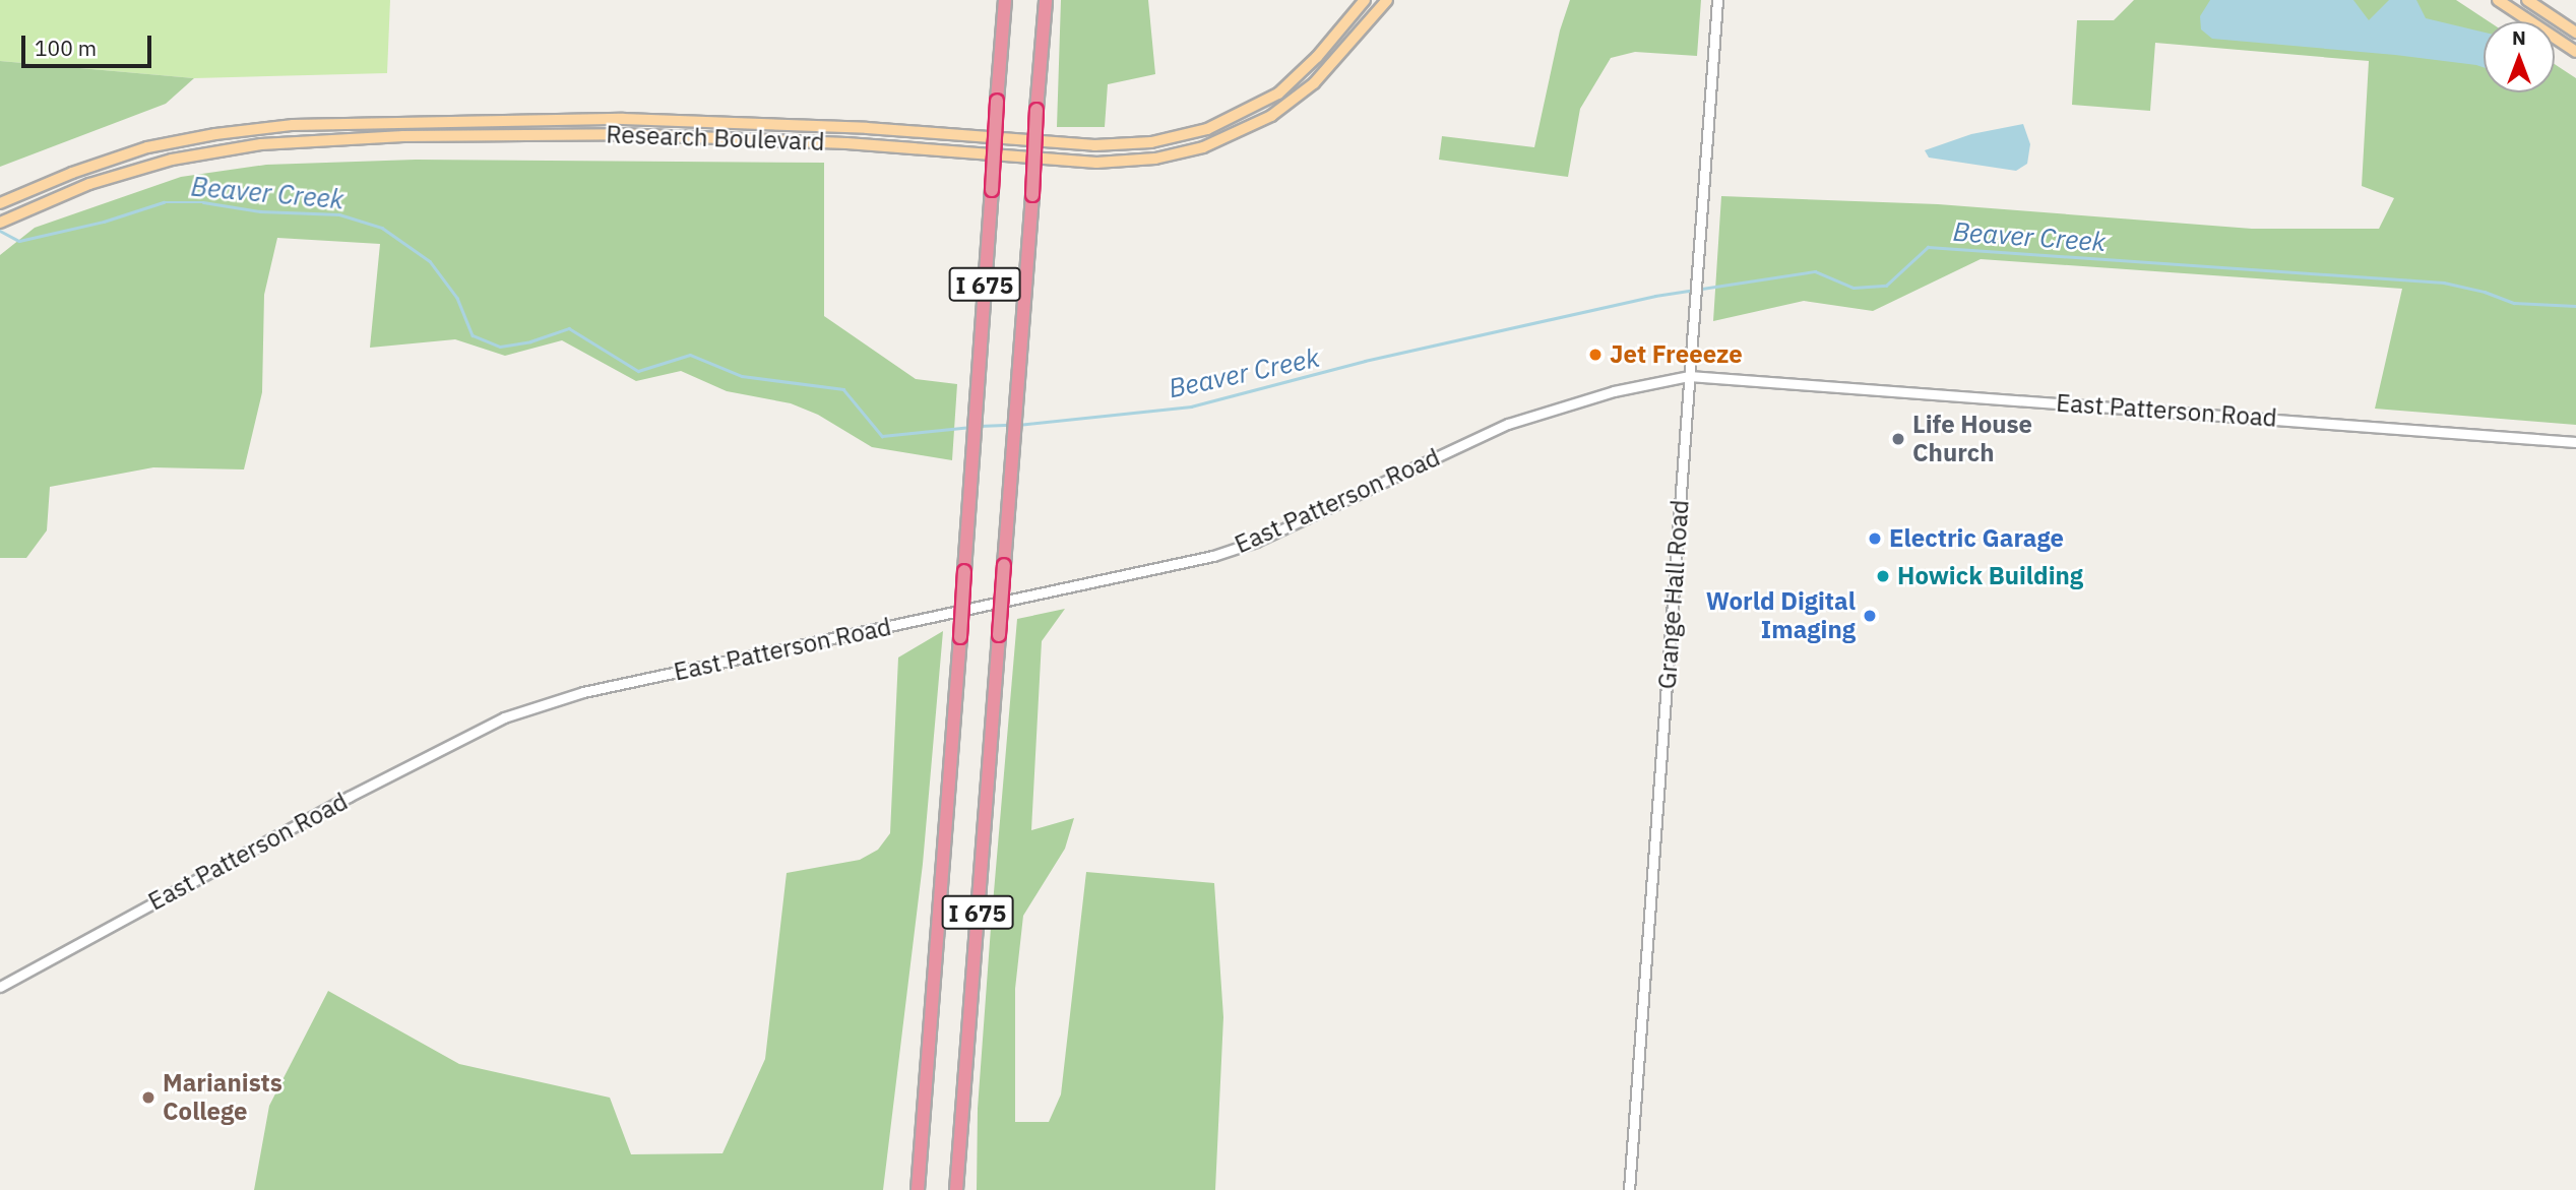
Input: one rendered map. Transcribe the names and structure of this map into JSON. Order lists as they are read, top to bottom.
{
  "streets": {
    "highway": ["I 675"],
    "main road": ["Research Boulevard"],
    "street": ["East Patterson Road", "Grange Hall Road"]
  },
  "crossings": [
    ["East Patterson Road", "Grange Hall Road"]
  ],
  "water": ["Beaver Creek"],
  "places": [
    "Jet Freeeze",
    "Life House Church",
    "Electric Garage",
    "Howick Building",
    "World Digital Imaging",
    "Marianists College"
  ],
  "scale_bar": "100 m",
  "north": "top"
}
